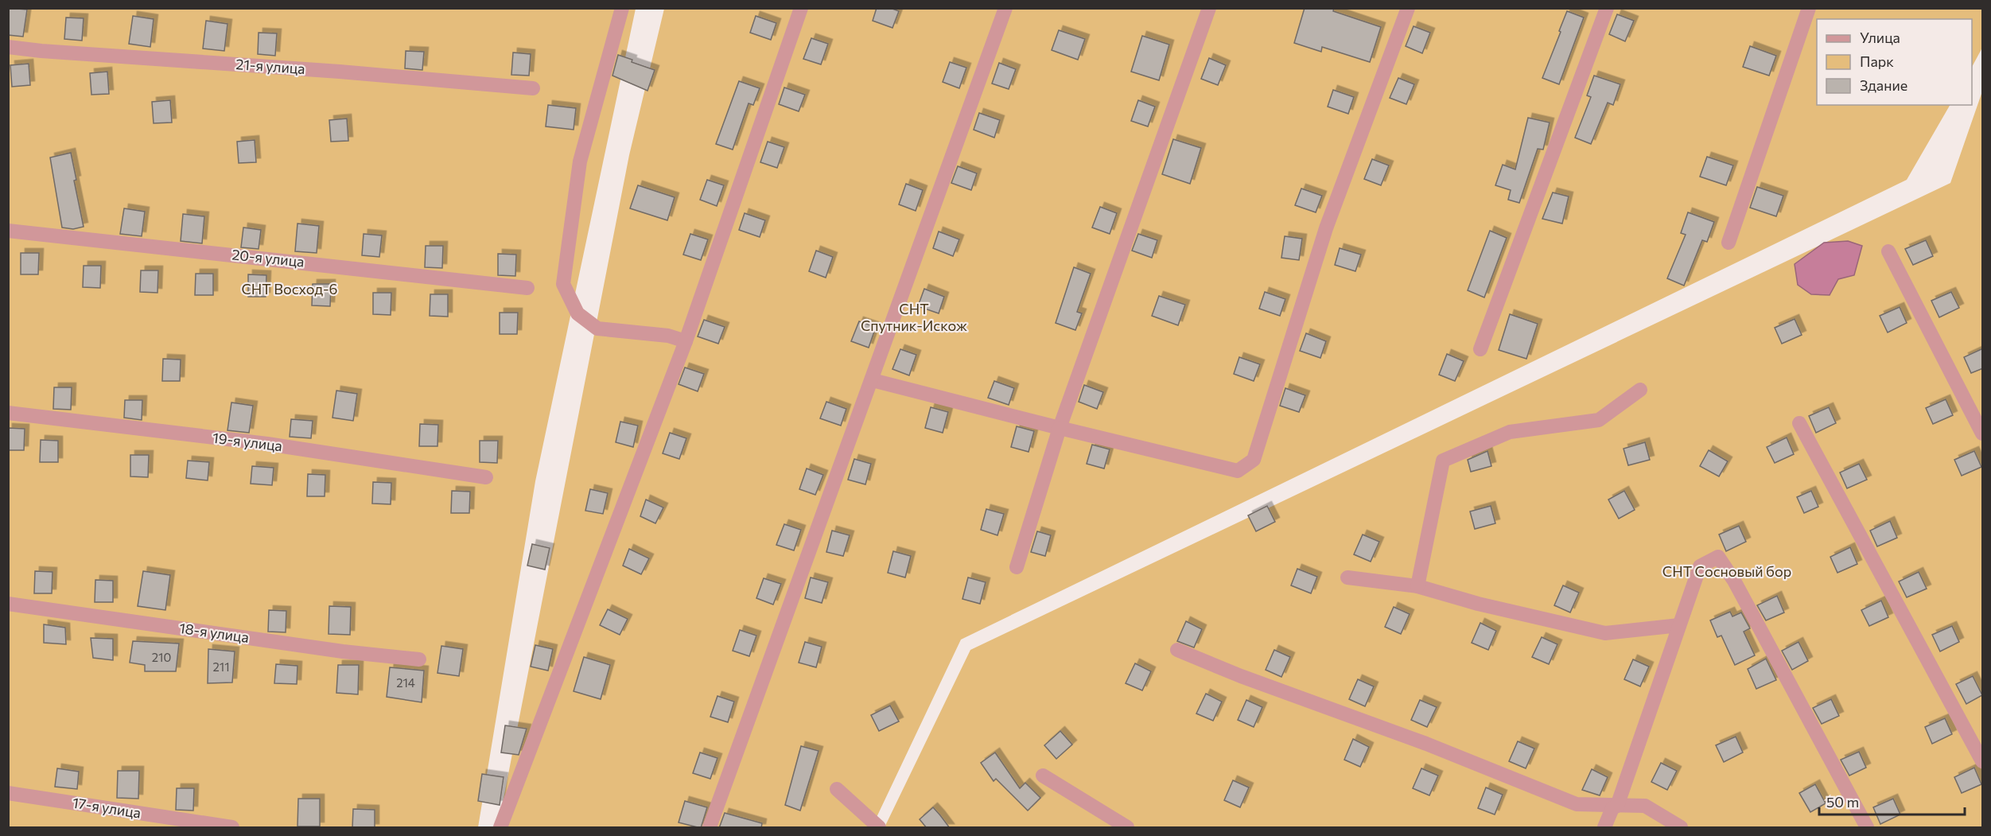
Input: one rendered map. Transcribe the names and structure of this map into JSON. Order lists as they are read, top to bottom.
{
  "streets": {
    "street": [
      "21-я улица",
      "20-я улица",
      "19-я улица",
      "18-я улица",
      "17-я улица"
    ]
  },
  "parks": ["СНТ Восход-6", "СНТ Спутник-Искож", "СНТ Сосновый бор"],
  "house_numbers": ["210", "211", "214"],
  "legend": ["Улица", "Парк", "Здание"],
  "scale_bar": "50 m"
}
